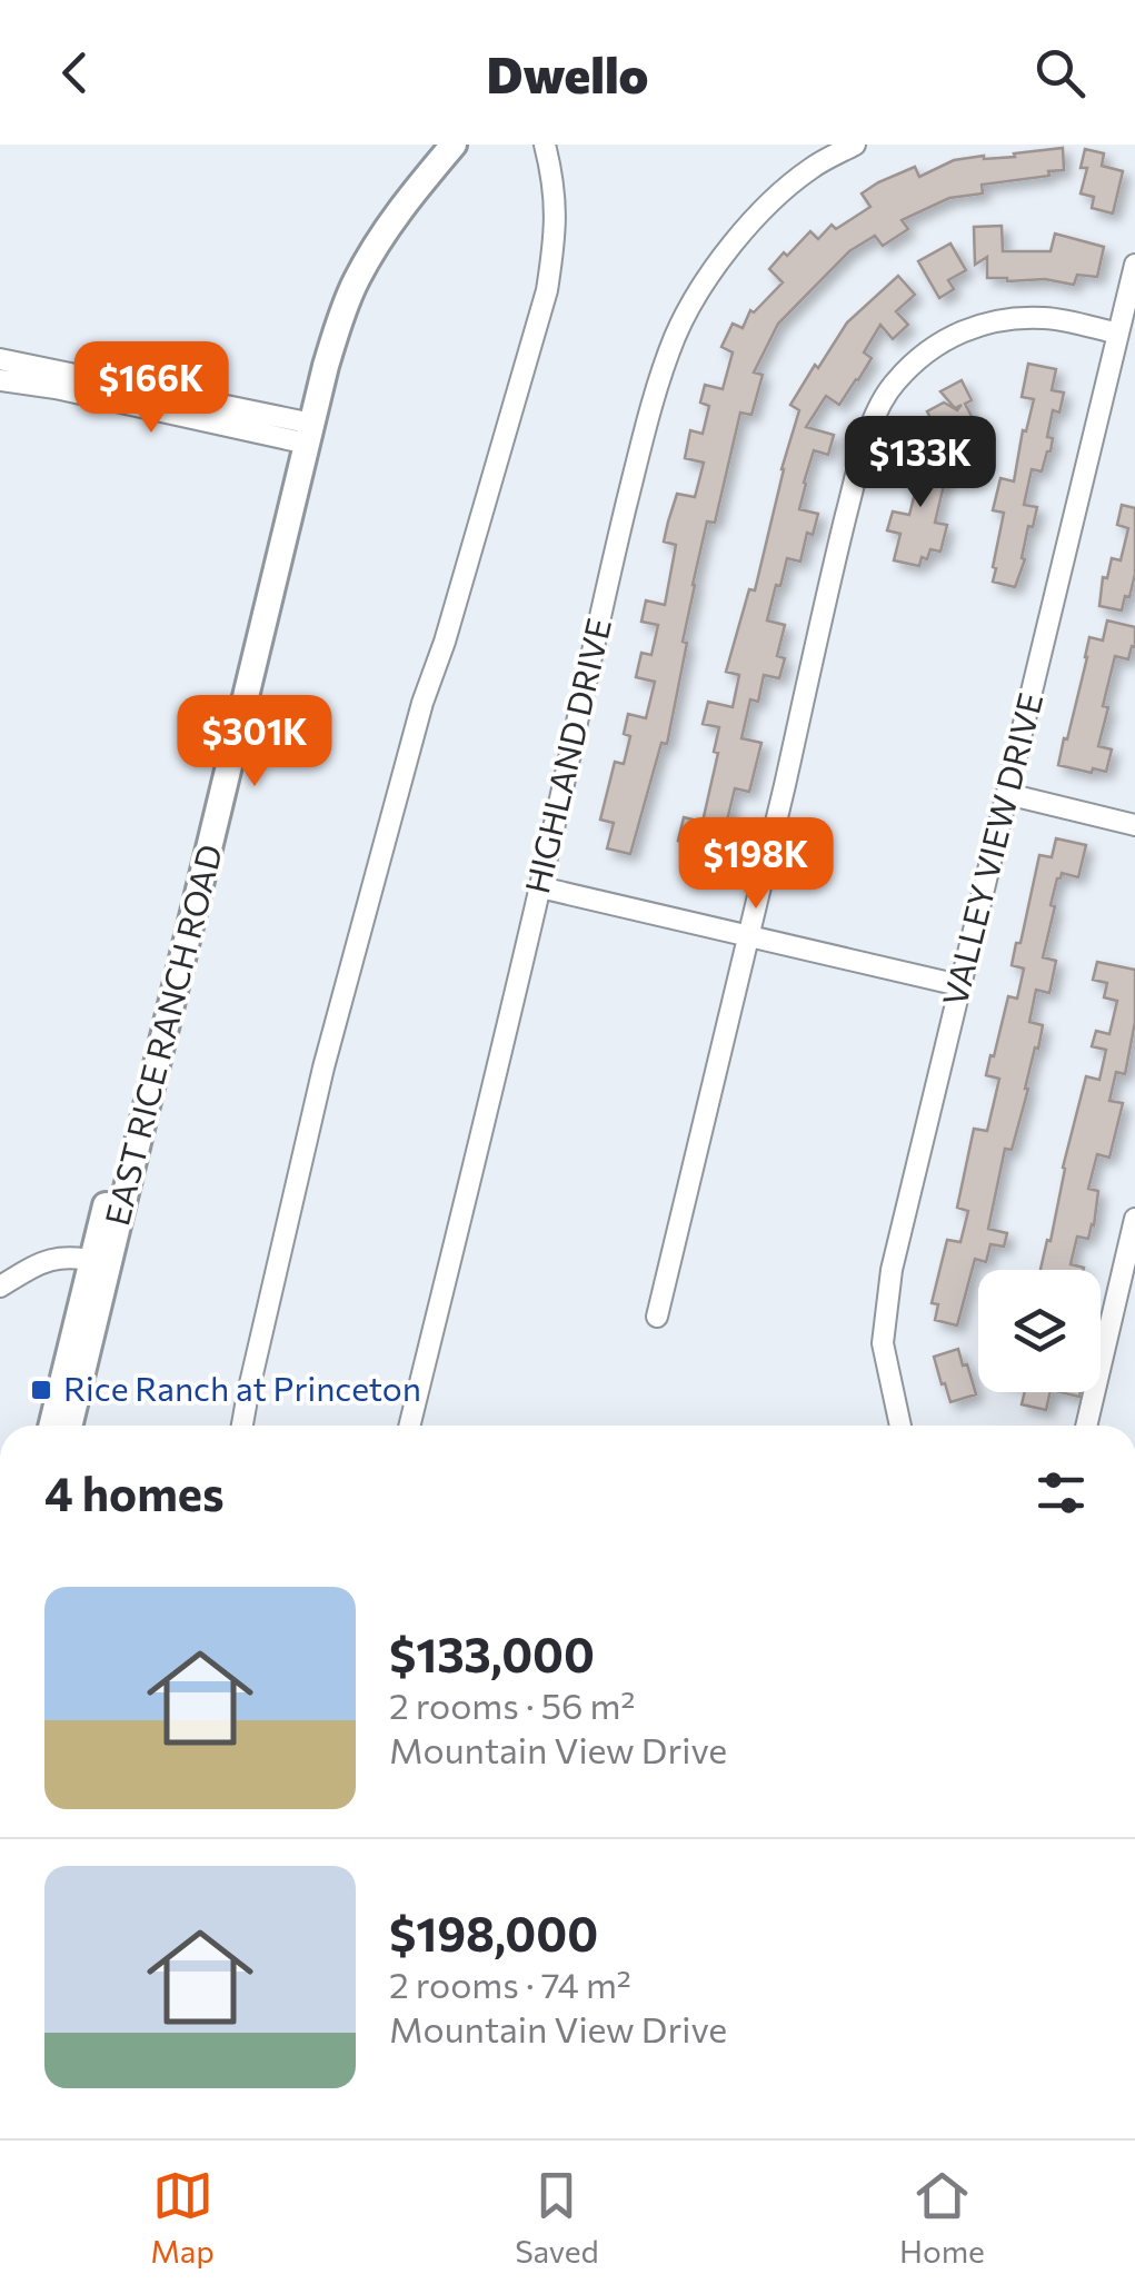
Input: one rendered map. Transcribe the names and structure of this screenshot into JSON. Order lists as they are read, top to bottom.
{
  "streets": {
    "main road": ["EAST RICE RANCH ROAD"],
    "street": ["HIGHLAND DRIVE", "VALLEY VIEW DRIVE"]
  },
  "places": {
    "transit": ["Rice Ranch at Princeton"]
  },
  "page": {
    "header": "Dwello",
    "price": [
      "$166K",
      "$133K",
      "$301K",
      "$198K"
    ],
    "heading": "4 homes",
    "list": [
      {
        "name": "$133,000",
        "note": "2 rooms · 56 m² · Mountain View Drive"
      },
      {
        "name": "$198,000",
        "note": "2 rooms · 74 m² · Mountain View Drive"
      }
    ],
    "tabs": ["Map", "Saved", "Home"]
  }
}
